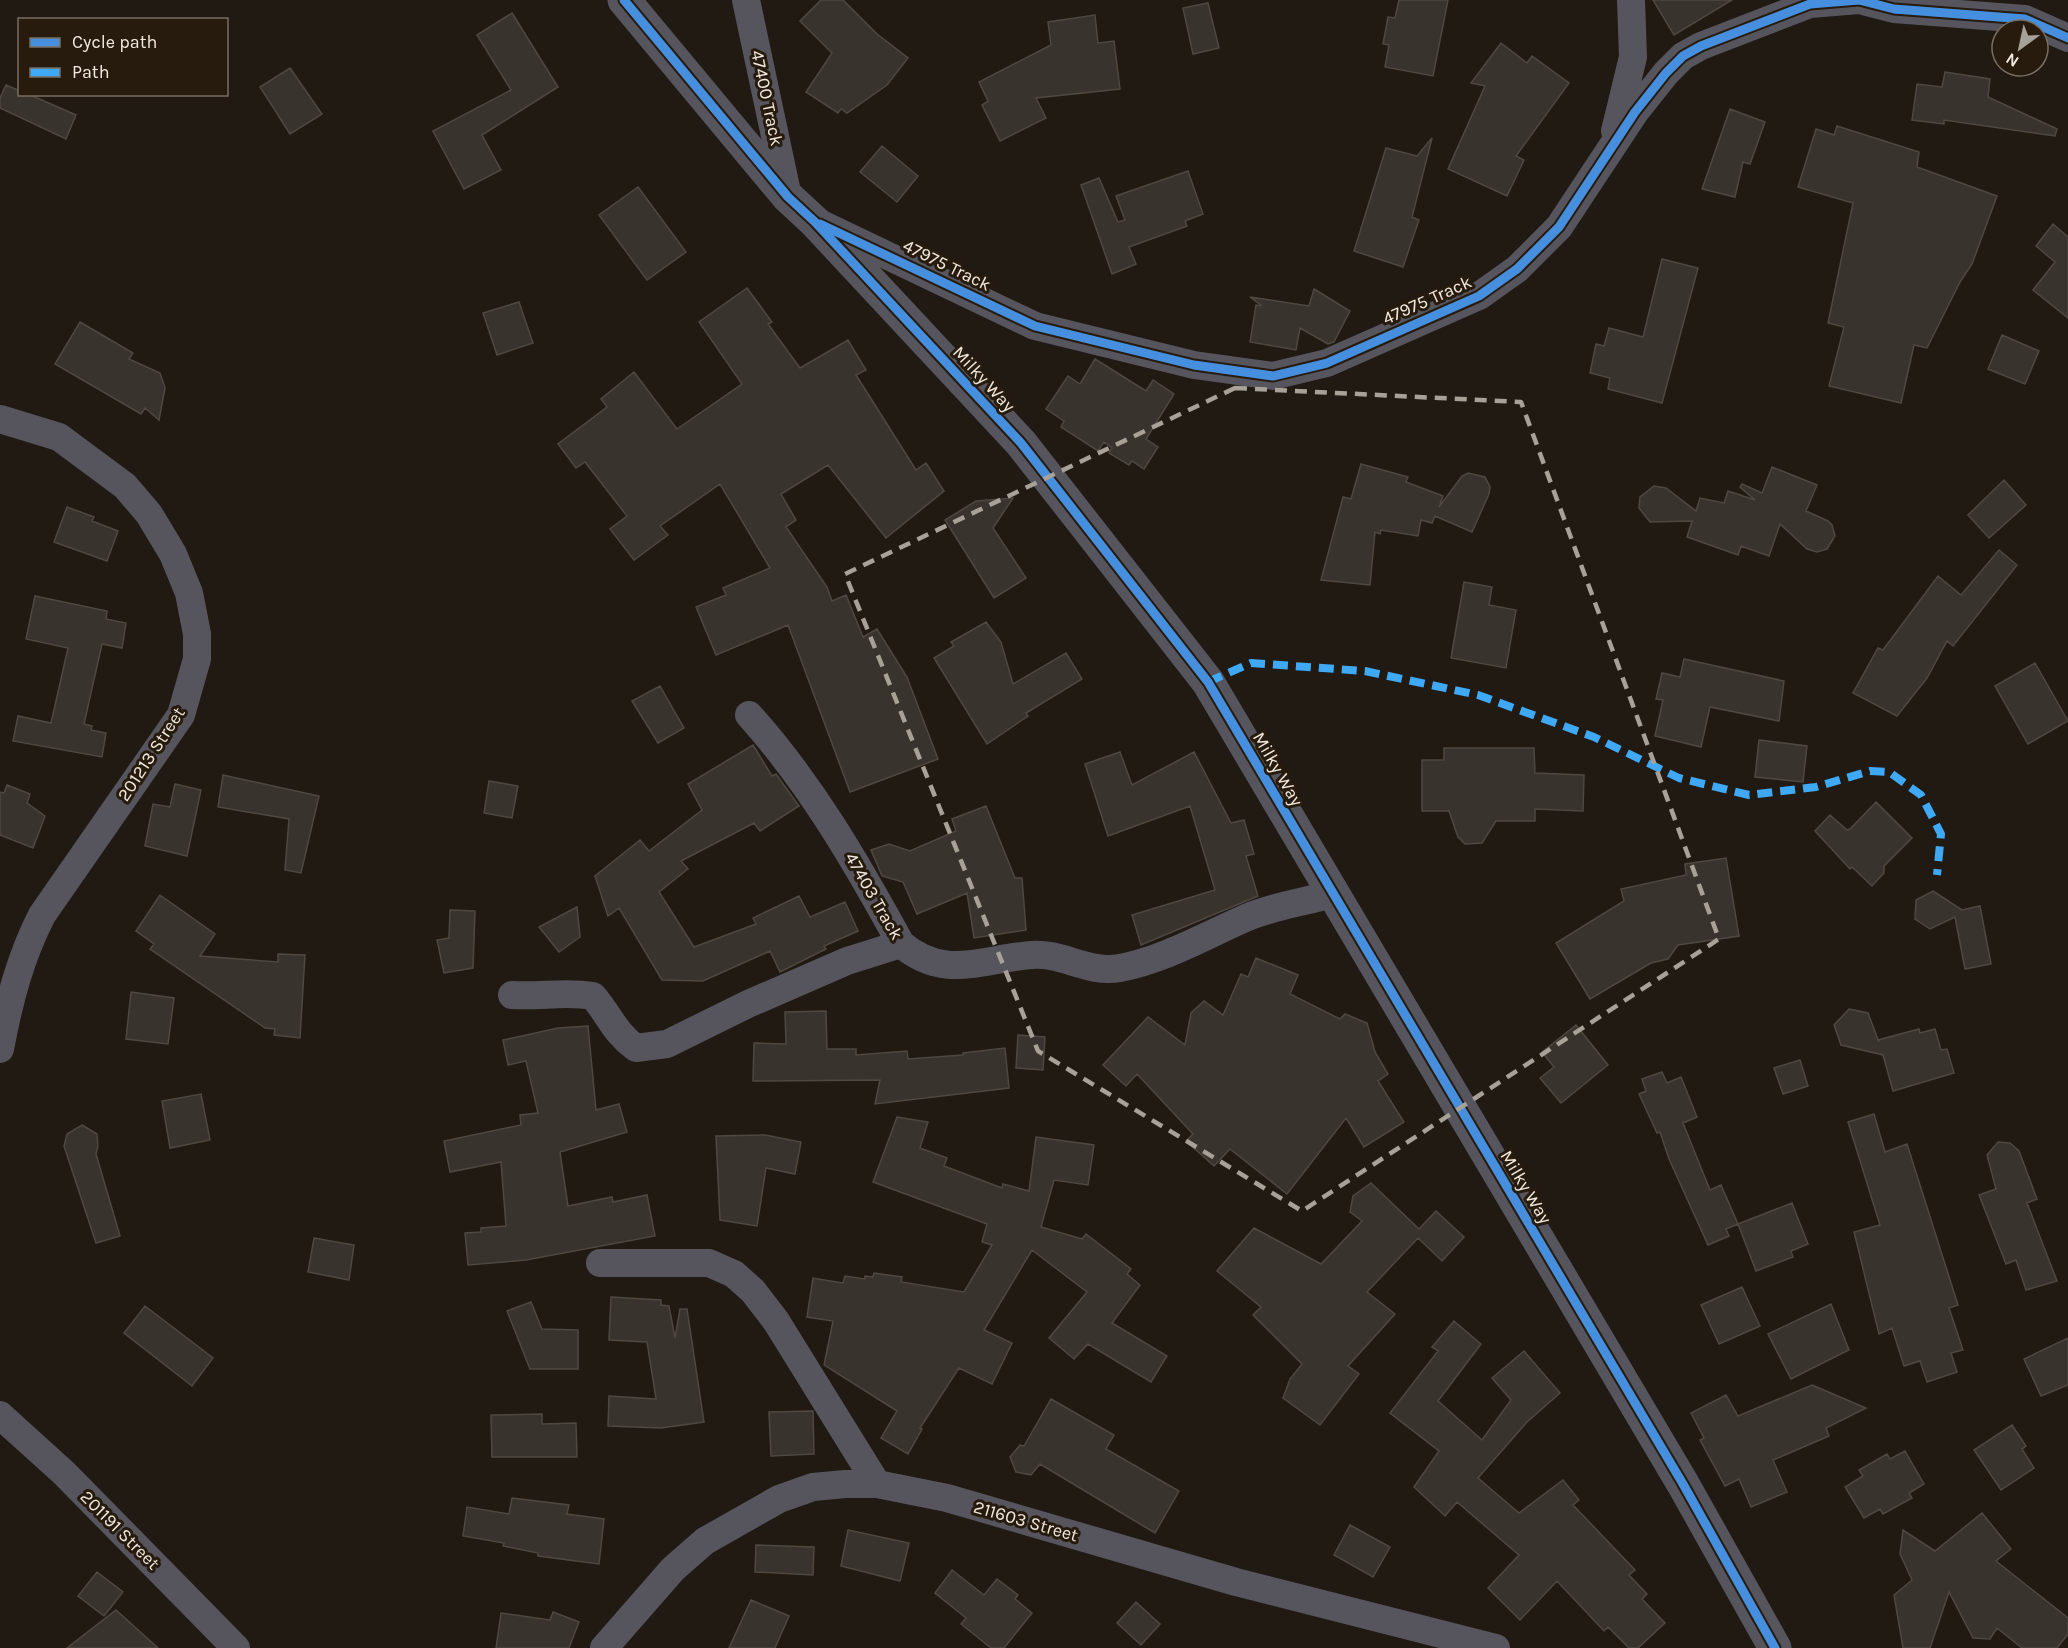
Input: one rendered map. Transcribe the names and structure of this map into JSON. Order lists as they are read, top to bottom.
{
  "streets": {
    "street": [
      "47400 Track",
      "47975 Track",
      "Milky Way",
      "201213 Street",
      "47403 Track",
      "211603 Street",
      "201191 Street"
    ]
  },
  "crossings": [
    ["47400 Track", "Milky Way"],
    ["47975 Track", "Milky Way"],
    ["Milky Way", "47403 Track"]
  ],
  "legend": ["Cycle path", "Path"],
  "north": "bottom left"
}
